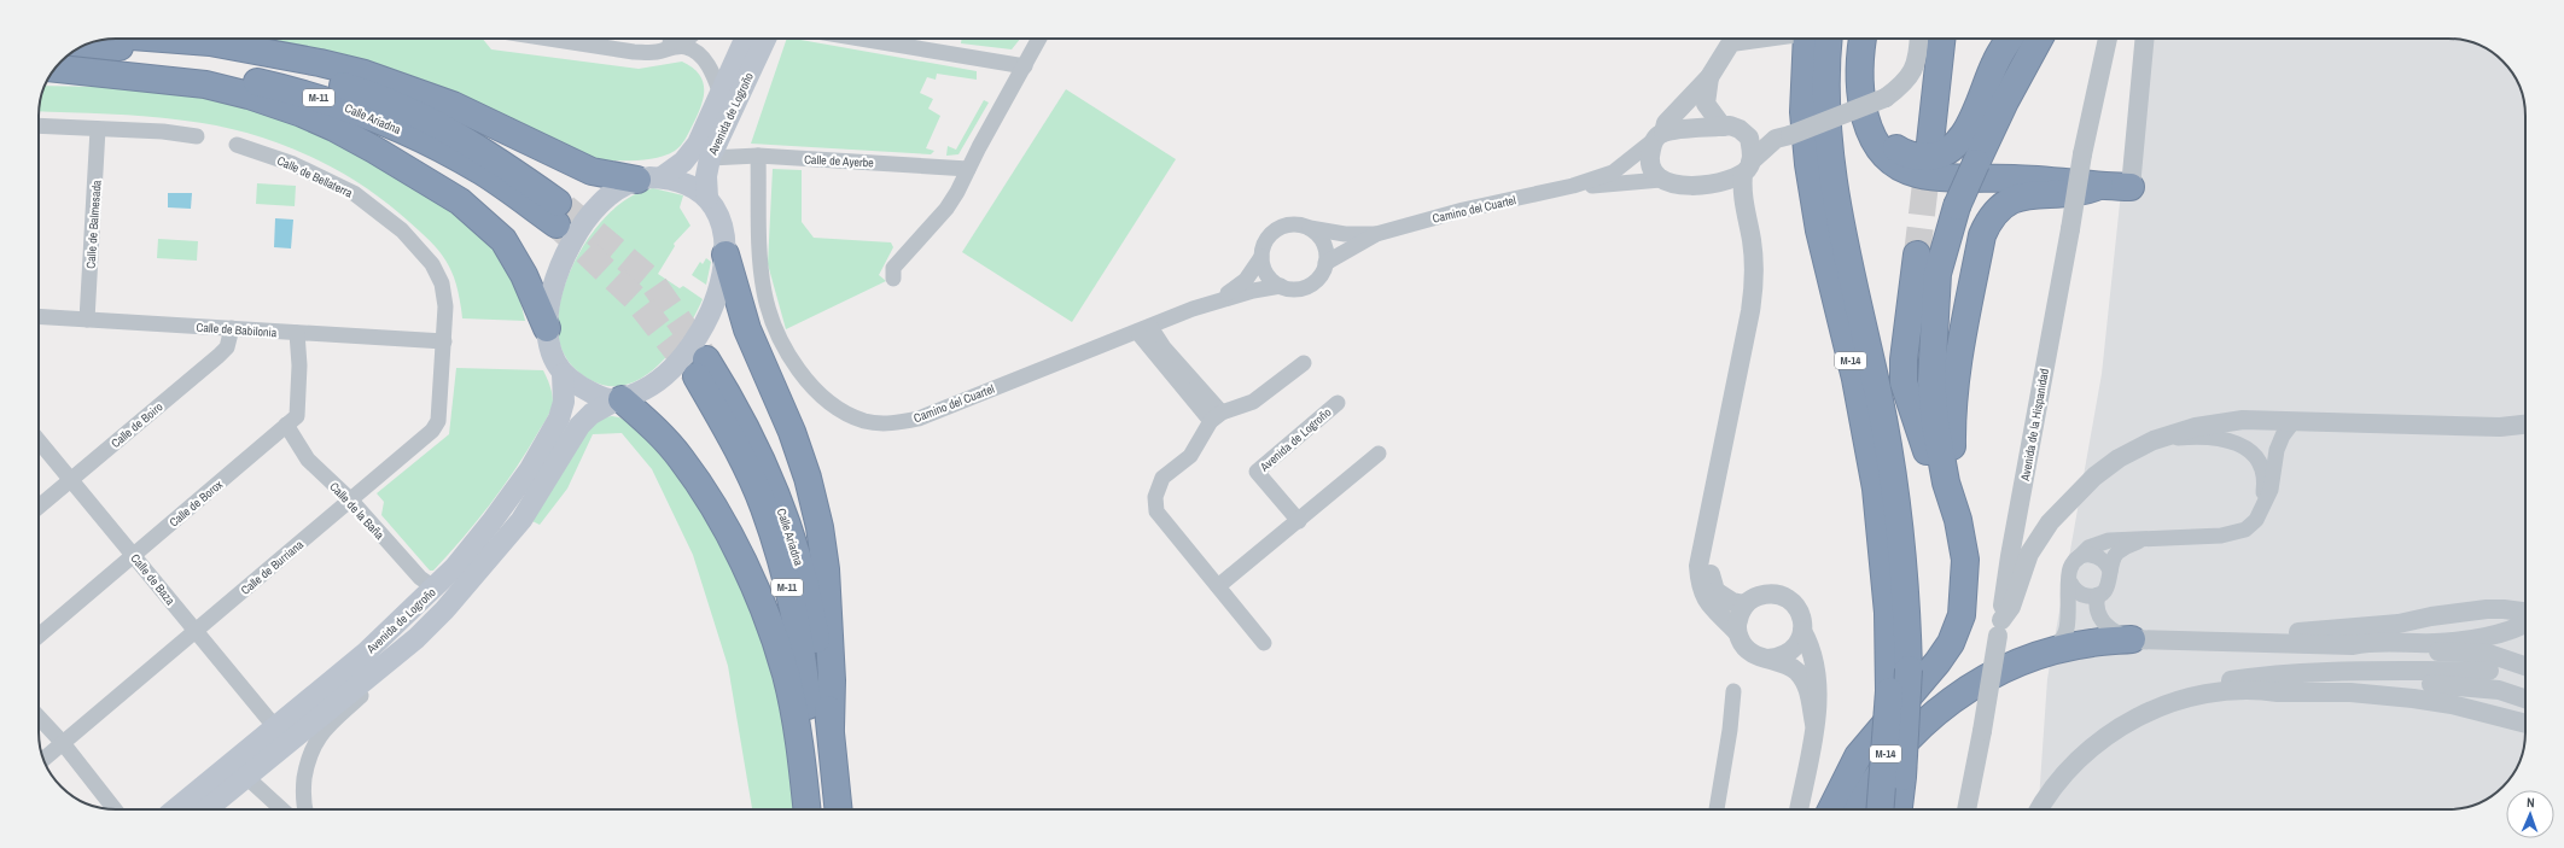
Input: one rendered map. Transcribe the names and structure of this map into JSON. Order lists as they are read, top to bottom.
{
  "streets": {
    "highway": ["M-11", "Calle Ariadna", "M-14"],
    "main road": ["Avenida de Logroño"],
    "street": [
      "Calle de Ayerbe",
      "Calle de Bellaterra",
      "Camino del Cuartel",
      "Calle de Balmesada",
      "Calle de Babilonia",
      "Calle de Boiro",
      "Avenida de la Hispanidad",
      "Calle de Borox",
      "Calle de la Baña",
      "Calle de Burriana",
      "Calle de Baza"
    ]
  },
  "crossings": [
    ["Avenida de Logroño", "Calle de Ayerbe"],
    ["Avenida de Logroño", "Calle de la Baña"],
    ["Avenida de Logroño", "Calle de Baza"],
    ["Calle de Ayerbe", "Camino del Cuartel"],
    ["Calle de Bellaterra", "Calle de Babilonia"],
    ["Calle de Bellaterra", "Calle de Burriana"],
    ["Calle de Balmesada", "Calle de Babilonia"],
    ["Calle de Babilonia", "Calle de Boiro"],
    ["Calle de Babilonia", "Calle de Borox"],
    ["Calle de Babilonia", "Calle de Burriana"],
    ["Calle de Boiro", "Calle de Baza"],
    ["Calle de Borox", "Calle de la Baña"],
    ["Calle de Borox", "Calle de Baza"],
    ["Calle de la Baña", "Calle de Burriana"],
    ["Calle de Burriana", "Calle de Baza"]
  ],
  "north": "top"
}
